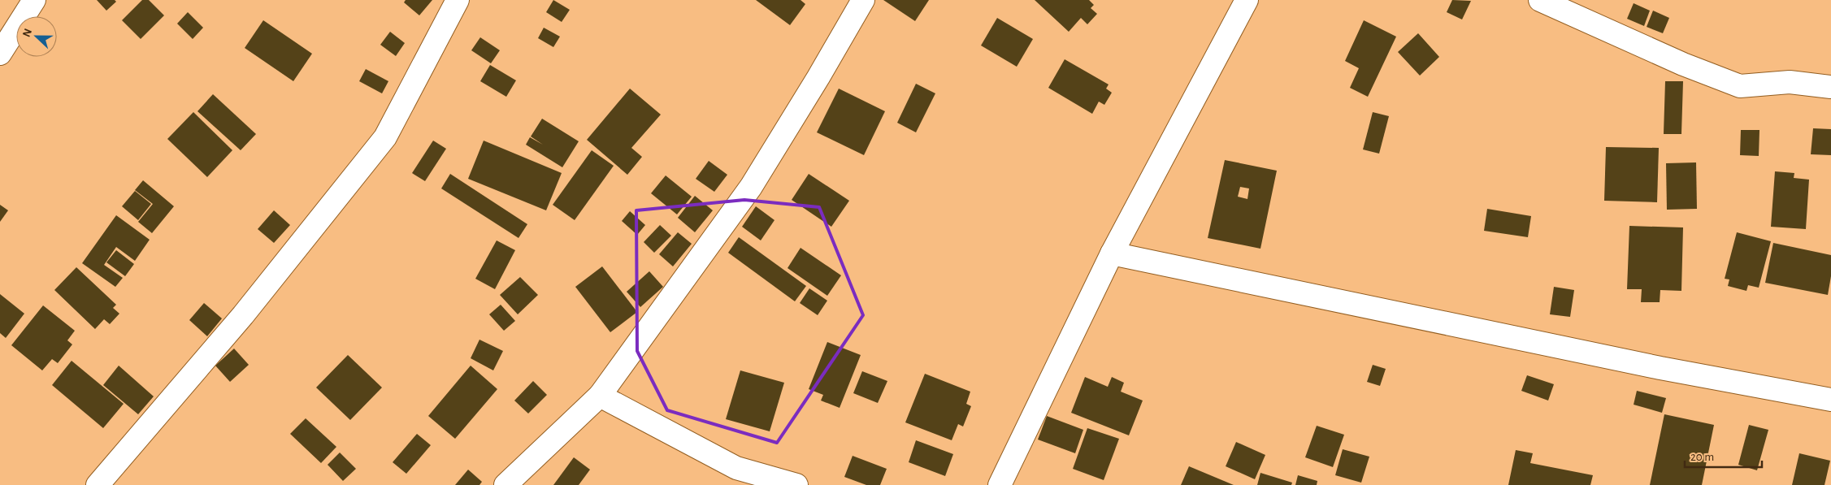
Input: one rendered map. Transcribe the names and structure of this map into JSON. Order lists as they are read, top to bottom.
{
  "scale_bar": "20 m",
  "north": "left"
}
